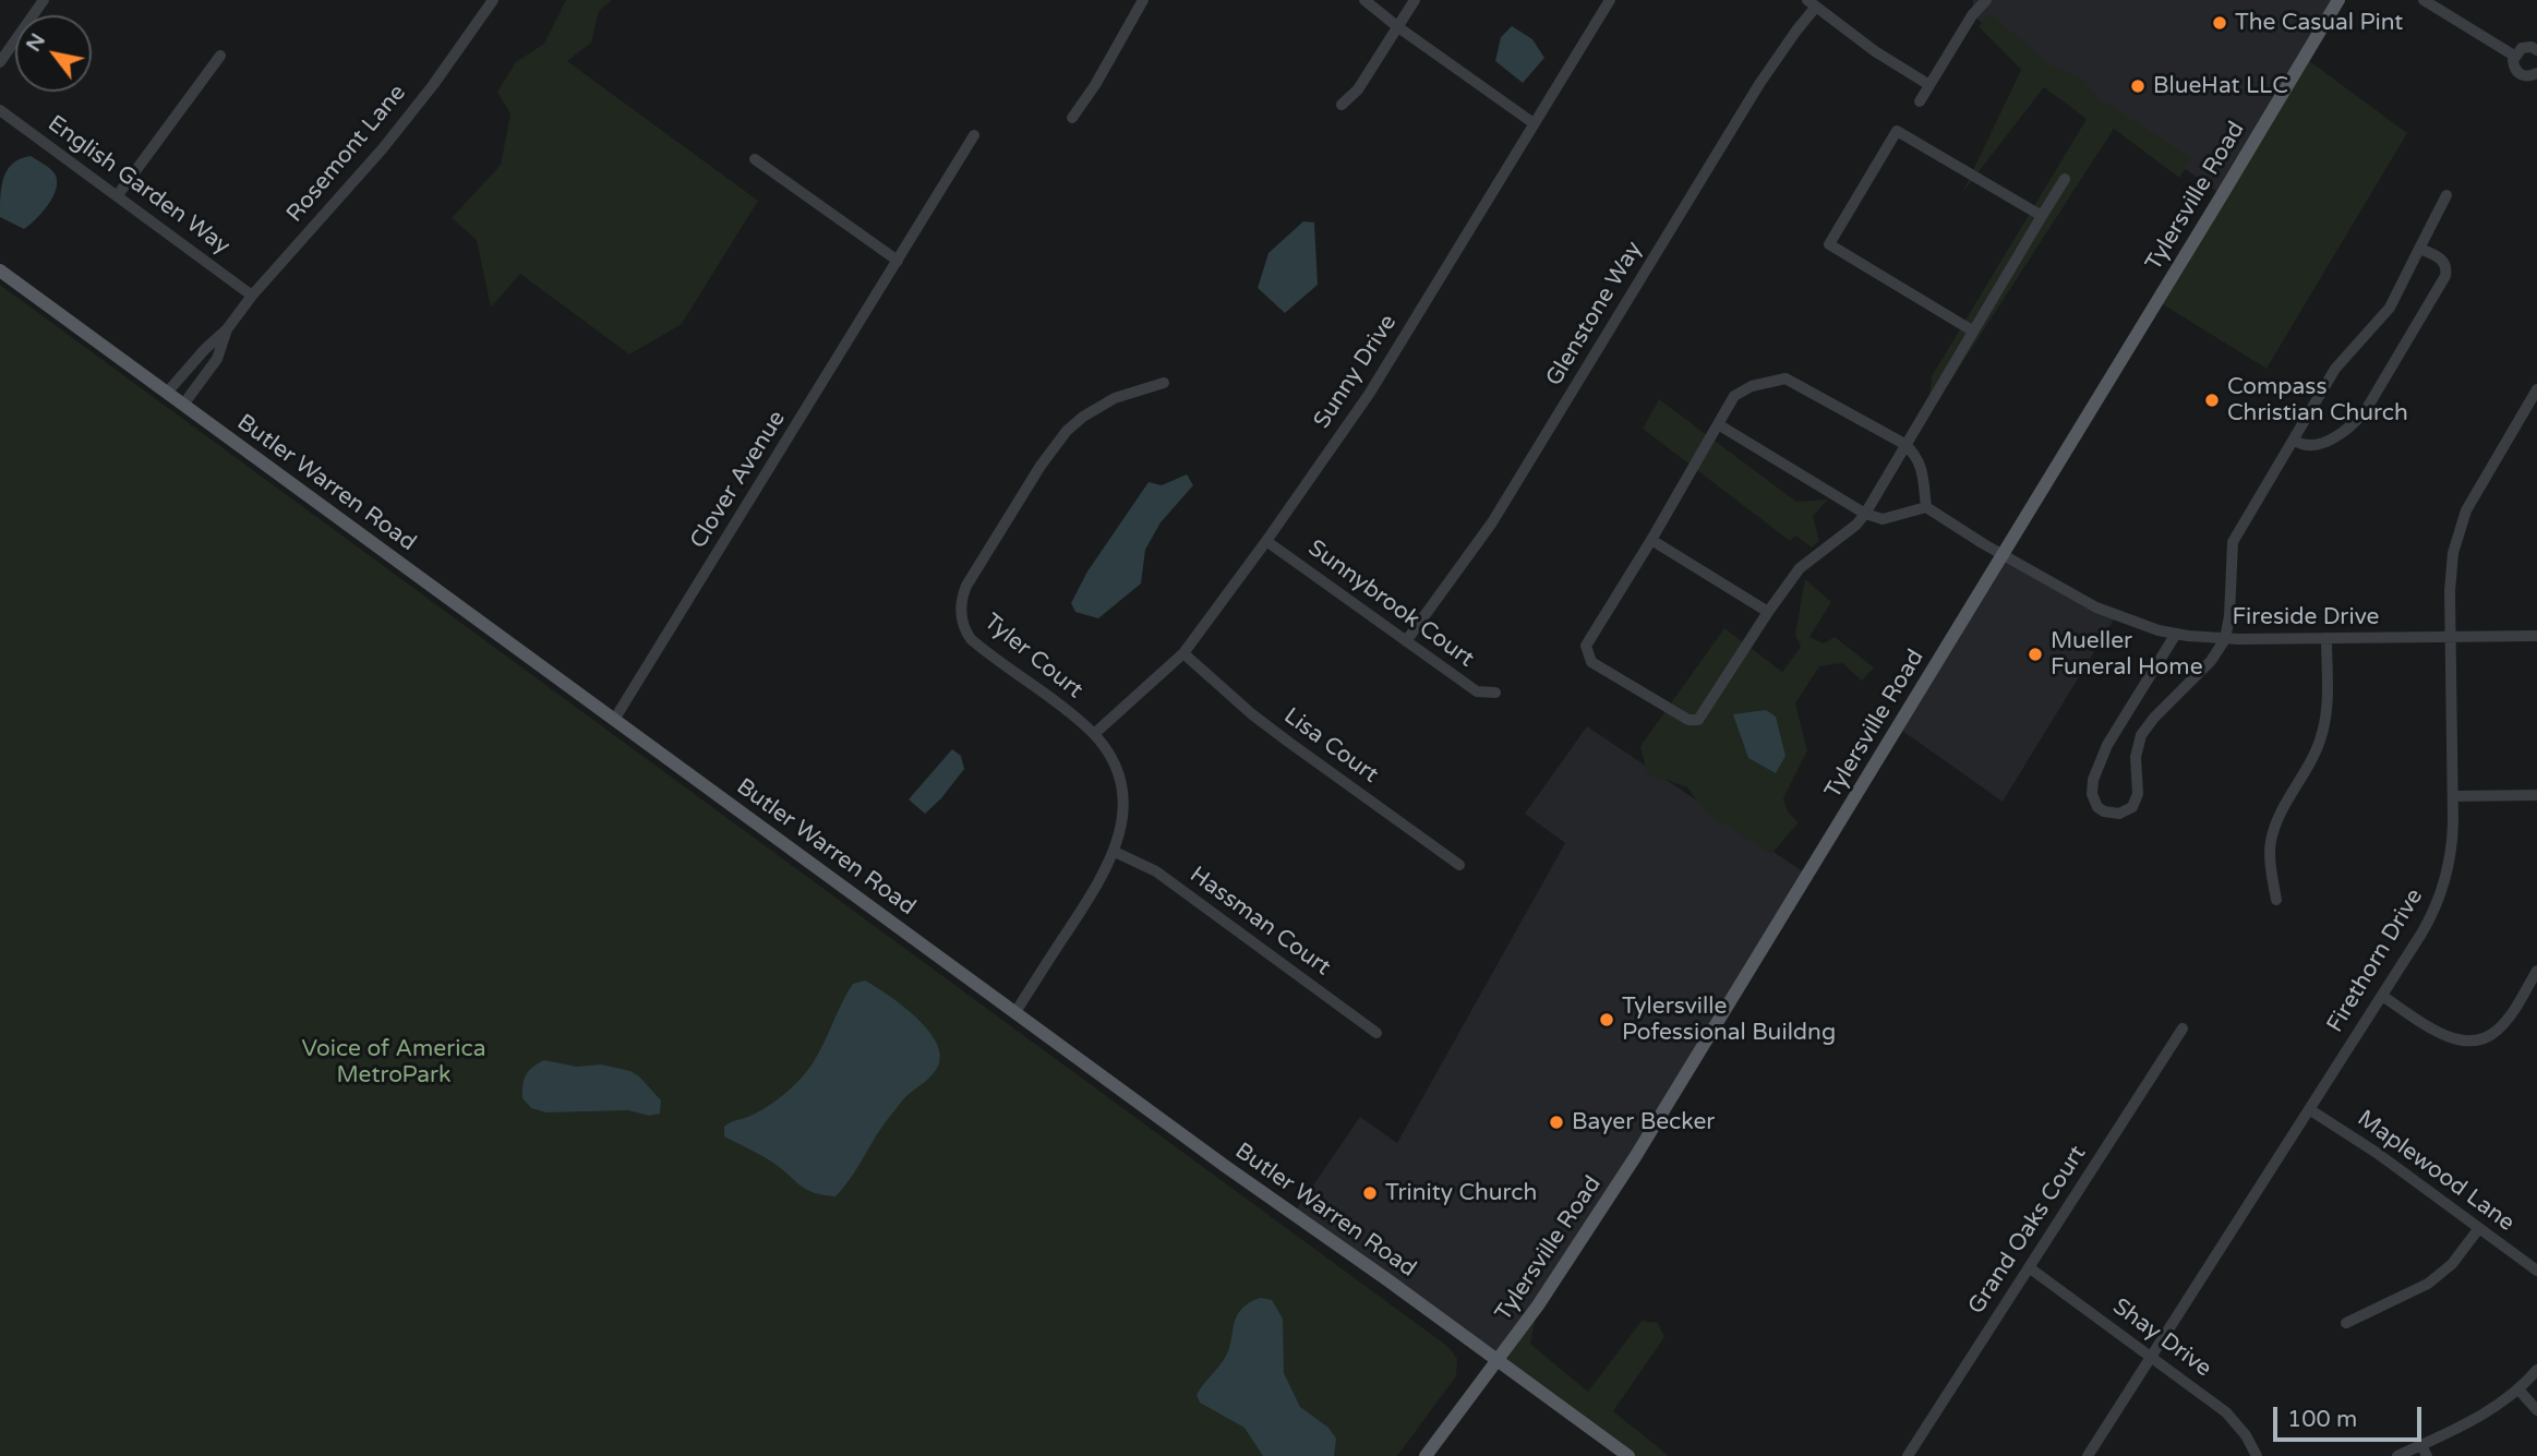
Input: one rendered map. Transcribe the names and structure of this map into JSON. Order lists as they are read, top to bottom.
{
  "streets": {
    "main road": ["Tylersville Road", "Butler Warren Road"],
    "street": [
      "Rosemont Lane",
      "English Garden Way",
      "Glenstone Way",
      "Sunny Drive",
      "Clover Avenue",
      "Sunnybrook Court",
      "Fireside Drive",
      "Tyler Court",
      "Lisa Court",
      "Hassman Court",
      "Firethorn Drive",
      "Maplewood Lane",
      "Grand Oaks Court",
      "Shay Drive"
    ]
  },
  "crossings": [
    ["Rosemont Lane", "English Garden Way"],
    ["Rosemont Lane", "Butler Warren Road"],
    ["Tylersville Road", "Butler Warren Road"],
    ["Tylersville Road", "Fireside Drive"],
    ["Glenstone Way", "Sunnybrook Court"],
    ["Sunny Drive", "Sunnybrook Court"],
    ["Sunny Drive", "Tyler Court"],
    ["Sunny Drive", "Lisa Court"],
    ["Clover Avenue", "Butler Warren Road"],
    ["Butler Warren Road", "Tyler Court"],
    ["Fireside Drive", "Firethorn Drive"],
    ["Tyler Court", "Hassman Court"],
    ["Firethorn Drive", "Maplewood Lane"],
    ["Firethorn Drive", "Shay Drive"],
    ["Grand Oaks Court", "Shay Drive"]
  ],
  "parks": ["Voice of America MetroPark"],
  "places": [
    "The Casual Pint",
    "BlueHat LLC",
    "Compass Christian Church",
    "Mueller Funeral Home",
    "Tylersville Pofessional Buildng",
    "Bayer Becker",
    "Trinity Church"
  ],
  "scale_bar": "100 m",
  "north": "top left"
}
